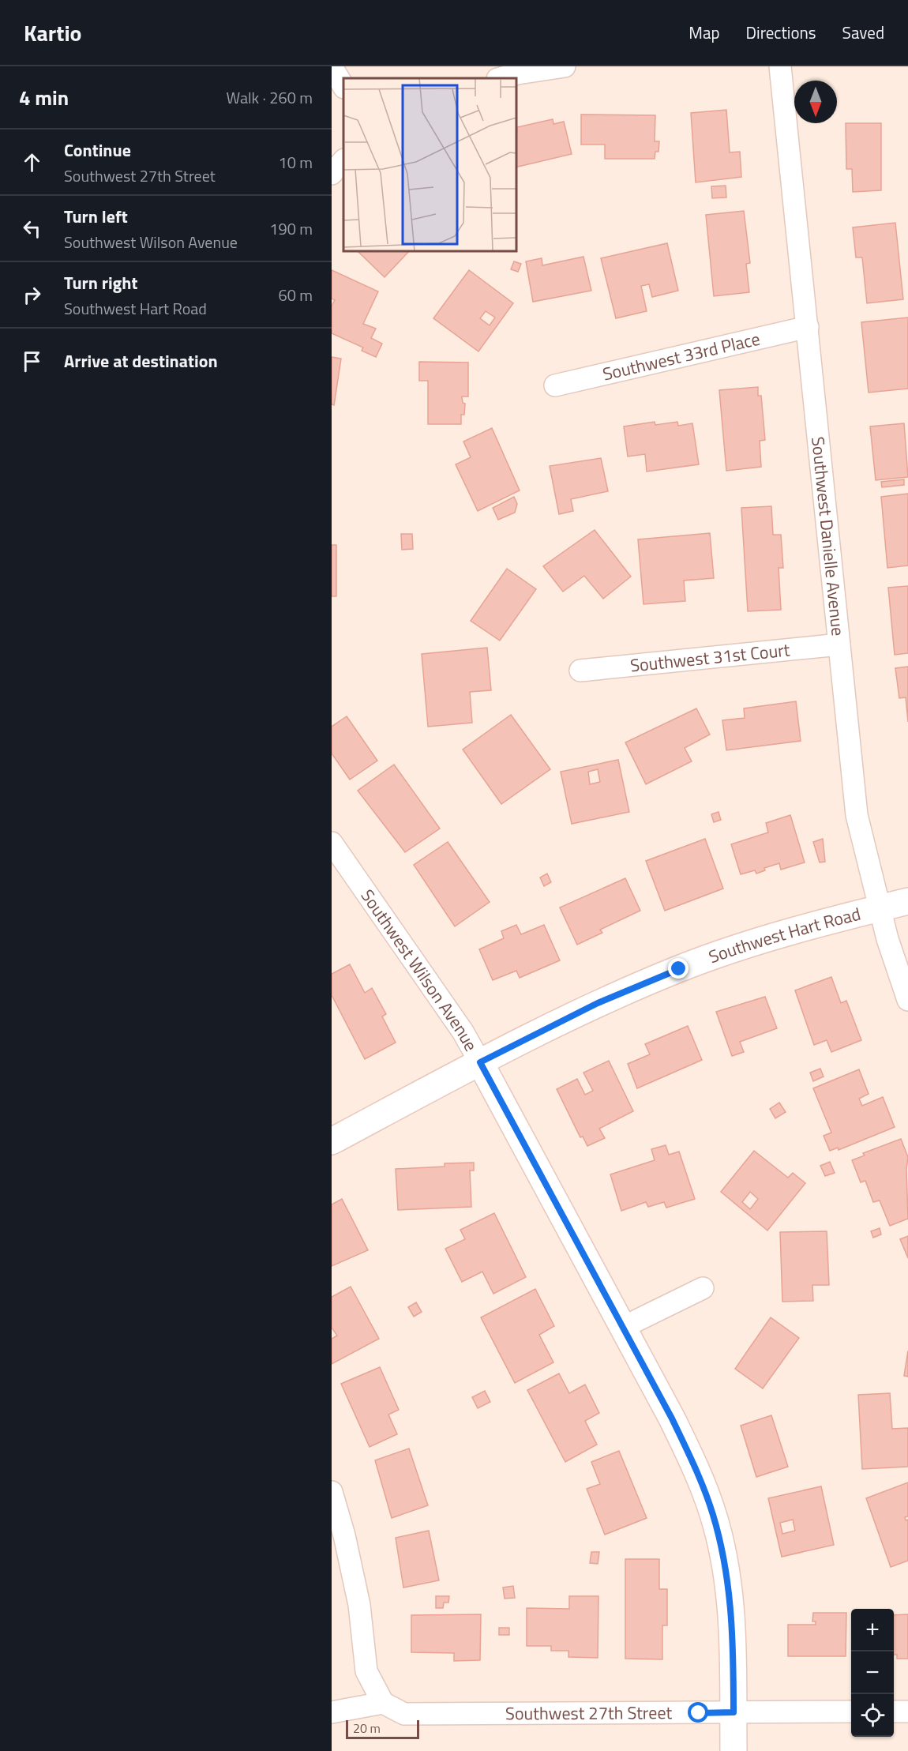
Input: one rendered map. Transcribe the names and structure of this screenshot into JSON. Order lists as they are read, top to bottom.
{
  "streets": {
    "street": [
      "Southwest 33rd Place",
      "Southwest Danielle Avenue",
      "Southwest 31st Court",
      "Southwest Hart Road",
      "Southwest Wilson Avenue",
      "Southwest 27th Street"
    ]
  },
  "crossings": [
    ["Southwest 33rd Place", "Southwest Danielle Avenue"],
    ["Southwest Danielle Avenue", "Southwest 31st Court"],
    ["Southwest Danielle Avenue", "Southwest Hart Road"],
    ["Southwest Hart Road", "Southwest Wilson Avenue"],
    ["Southwest Wilson Avenue", "Southwest 27th Street"]
  ],
  "scale_bar": "20 m",
  "north": "bottom",
  "page": {
    "header": "Kartio",
    "nav": ["Map", "Directions", "Saved"],
    "heading": ["4 min", "Walk · 260 m"],
    "list": [
      ["Continue", "Southwest 27th Street", "10 m"],
      ["Turn left", "Southwest Wilson Avenue", "190 m"],
      ["Turn right", "Southwest Hart Road", "60 m"],
      "Arrive at destination"
    ],
    "map_buttons": ["+", "−"],
    "scale": "20 m"
  }
}
